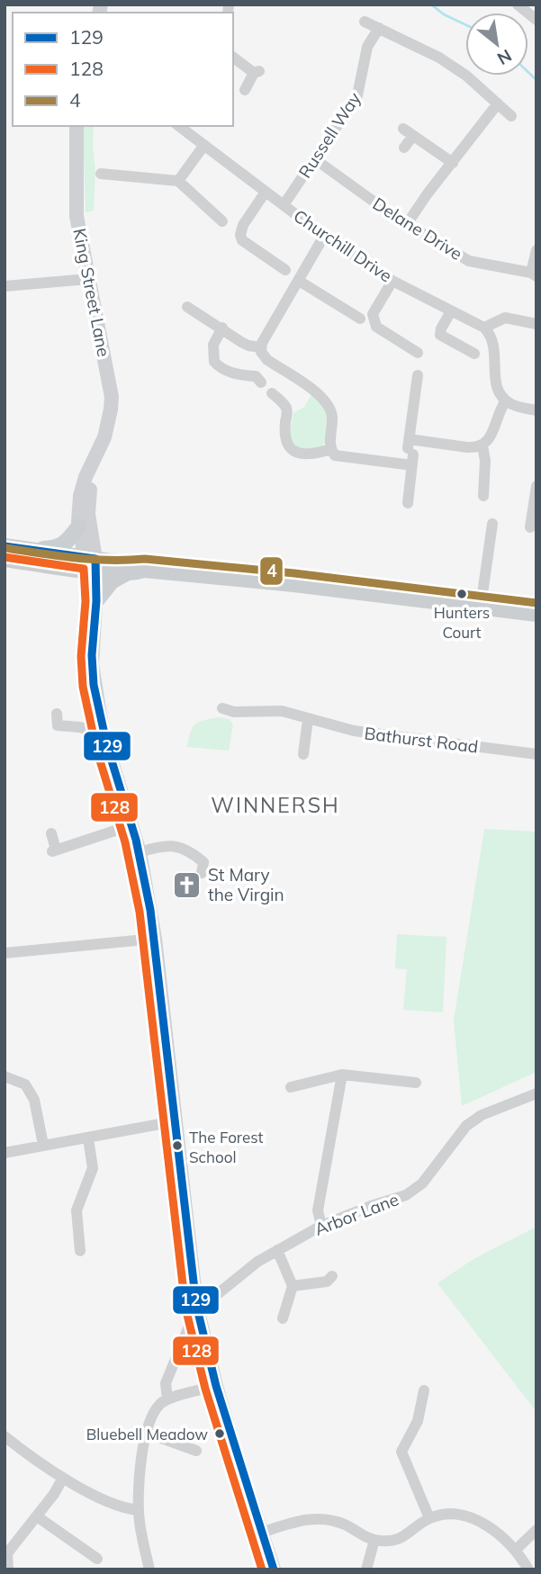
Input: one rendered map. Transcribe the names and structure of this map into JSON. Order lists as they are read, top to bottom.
{
  "streets": {
    "main road": ["King Street Lane"],
    "street": [
      "Russell Way",
      "Delane Drive",
      "Churchill Drive",
      "Bathurst Road",
      "Arbor Lane"
    ]
  },
  "crossings": [
    ["Russell Way", "Delane Drive"],
    ["Russell Way", "Churchill Drive"]
  ],
  "districts": ["WINNERSH"],
  "places": {
    "other": ["Hunters Court", "The Forest School", "Bluebell Meadow"],
    "church": ["St Mary the Virgin"]
  },
  "lines": ["transit line 129", "transit line 4", "transit line 128"],
  "legend": ["129", "128", "4"],
  "north": "bottom right"
}
